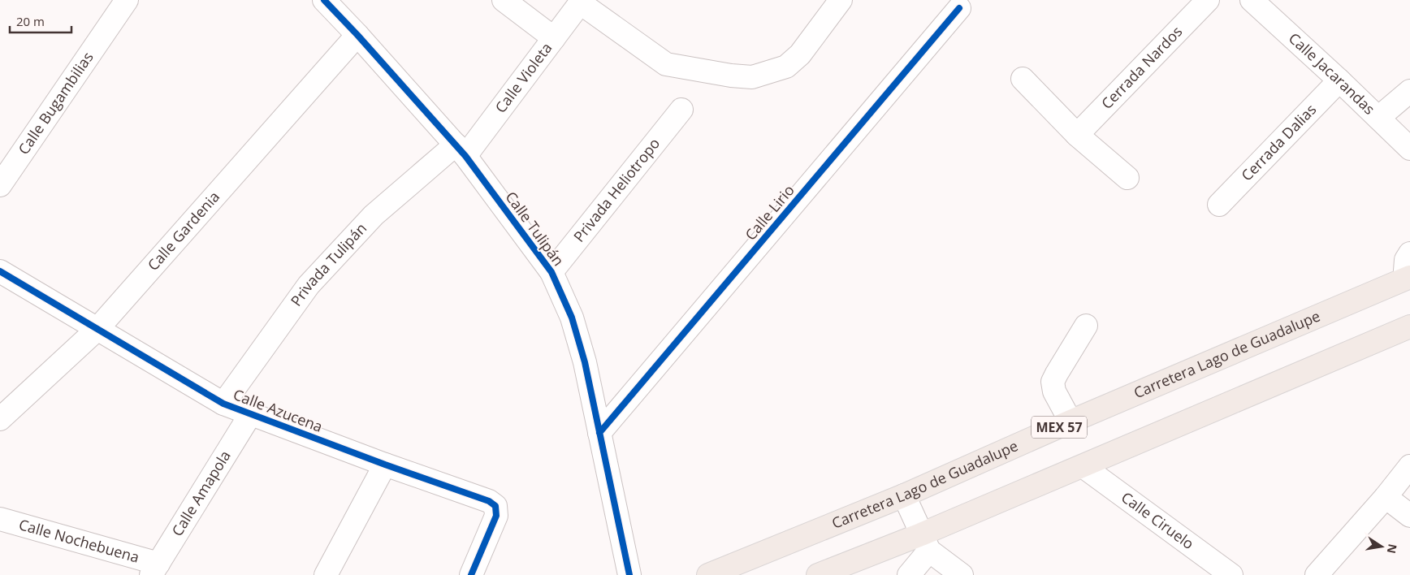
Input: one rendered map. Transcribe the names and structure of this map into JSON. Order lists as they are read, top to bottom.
{
  "streets": {
    "main road": ["Carretera Lago de Guadalupe", "MEX 57"],
    "street": [
      "Cerrada Nardos",
      "Calle Jacarandas",
      "Calle Violeta",
      "Calle Bugambilias",
      "Cerrada Dalias",
      "Privada Heliotropo",
      "Calle Lirio",
      "Calle Tulipán",
      "Calle Gardenia",
      "Privada Tulipán",
      "Calle Azucena",
      "Calle Amapola",
      "Calle Ciruelo",
      "Calle Nochebuena"
    ]
  },
  "crossings": [
    ["Calle Jacarandas", "Cerrada Dalias"],
    ["Calle Violeta", "Calle Tulipán"],
    ["Calle Violeta", "Privada Tulipán"],
    ["Privada Heliotropo", "Calle Tulipán"],
    ["Calle Lirio", "Calle Tulipán"],
    ["Calle Tulipán", "Calle Gardenia"],
    ["Calle Tulipán", "Privada Tulipán"],
    ["Calle Gardenia", "Calle Azucena"],
    ["Privada Tulipán", "Calle Azucena"],
    ["Calle Azucena", "Calle Amapola"],
    ["Calle Amapola", "Calle Nochebuena"]
  ],
  "scale_bar": "20 m",
  "north": "right"
}
